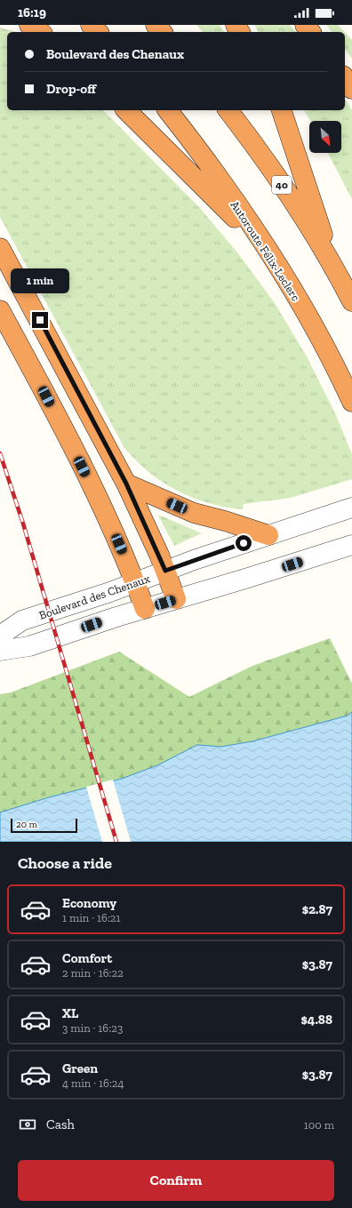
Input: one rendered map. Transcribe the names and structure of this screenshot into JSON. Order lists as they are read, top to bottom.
{
  "streets": {
    "highway": ["40", "Autoroute Félix-Leclerc"],
    "street": ["Boulevard des Chenaux"]
  },
  "scale_bar": "20 m",
  "north": "bottom right",
  "page": {
    "status": "16:19",
    "banner": ["Boulevard des Chenaux", "Drop-off"],
    "bubble": "1 min",
    "scale": "20 m",
    "heading": "Choose a ride",
    "list": [
      {
        "name": "Economy",
        "note": "1 min · 16:21",
        "value": "$2.87"
      },
      {
        "name": "Comfort",
        "note": "2 min · 16:22",
        "value": "$3.87"
      },
      {
        "name": "XL",
        "note": "3 min · 16:23",
        "value": "$4.88"
      },
      {
        "name": "Green",
        "note": "4 min · 16:24",
        "value": "$3.87"
      }
    ],
    "pay": ["Cash", "100 m"],
    "buttons": "Confirm"
  }
}
